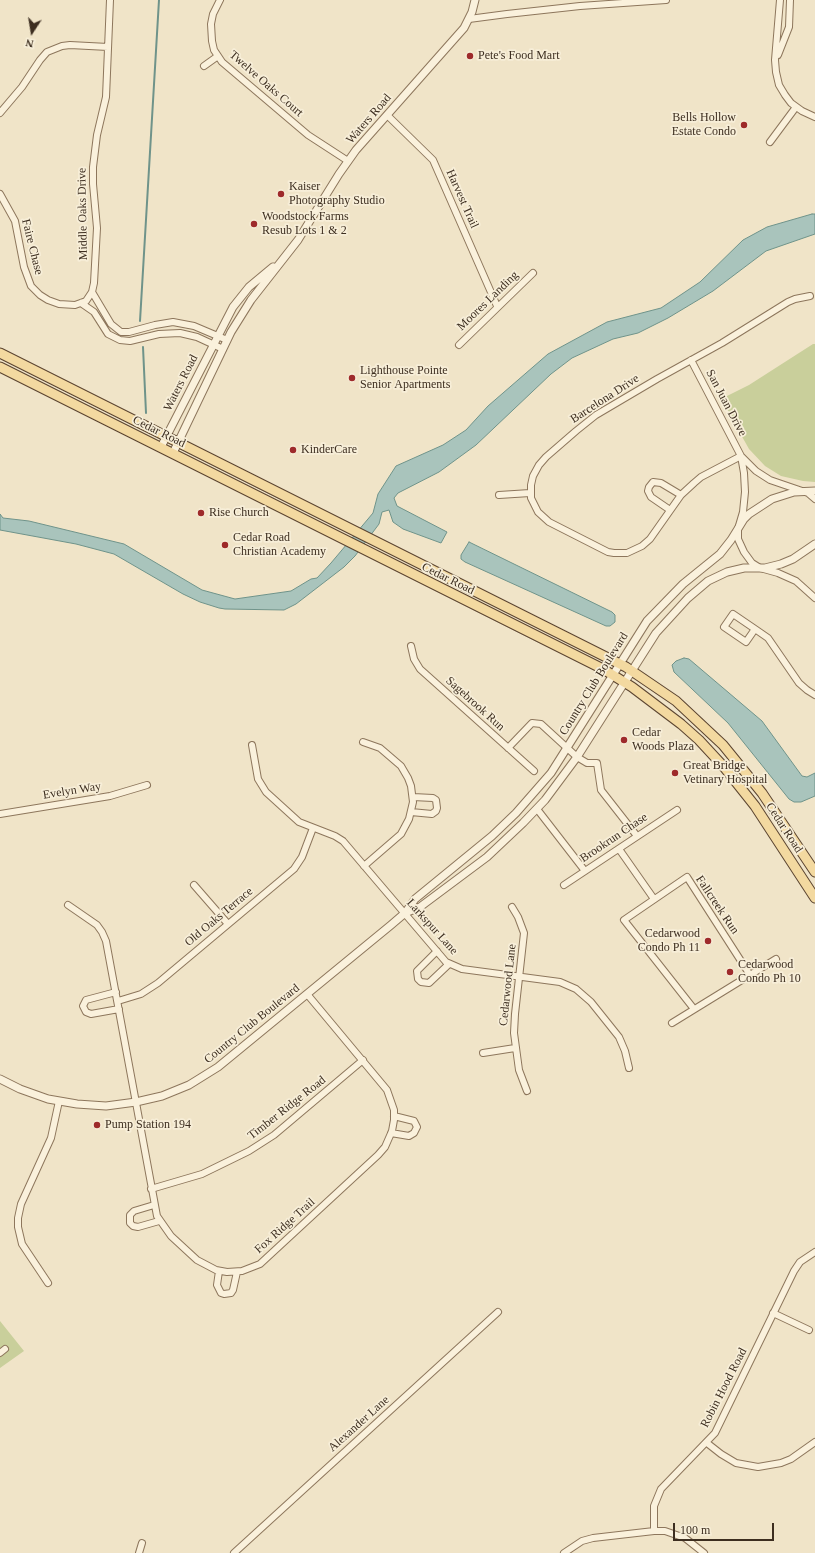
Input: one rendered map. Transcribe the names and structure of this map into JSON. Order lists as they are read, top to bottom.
{
  "streets": {
    "main road": ["Cedar Road"],
    "street": [
      "Twelve Oaks Court",
      "Waters Road",
      "Harvest Trail",
      "Middle Oaks Drive",
      "Faire Chase",
      "Moores Landing",
      "Barcelona Drive",
      "San Juan Drive",
      "Country Club Boulevard",
      "Sagebrook Run",
      "Evelyn Way",
      "Brookrun Chase",
      "Fallcreek Run",
      "Old Oaks Terrace",
      "Larkspur Lane",
      "Cedarwood Lane",
      "Timber Ridge Road",
      "Fox Ridge Trail",
      "Robin Hood Road",
      "Alexander Lane"
    ]
  },
  "crossings": [
    ["Twelve Oaks Court", "Waters Road"],
    ["Waters Road", "Harvest Trail"],
    ["Waters Road", "Cedar Road"],
    ["Harvest Trail", "Moores Landing"],
    ["Barcelona Drive", "San Juan Drive"],
    ["San Juan Drive", "Country Club Boulevard"],
    ["Cedar Road", "Country Club Boulevard"],
    ["Country Club Boulevard", "Larkspur Lane"],
    ["Country Club Boulevard", "Fox Ridge Trail"],
    ["Old Oaks Terrace", "Larkspur Lane"],
    ["Old Oaks Terrace", "Fox Ridge Trail"],
    ["Larkspur Lane", "Cedarwood Lane"],
    ["Timber Ridge Road", "Fox Ridge Trail"]
  ],
  "places": [
    "Pete's Food Mart",
    "Bells Hollow Estate Condo",
    "Kaiser Photography Studio",
    "Woodstock Farms Resub Lots 1 & 2",
    "Lighthouse Pointe Senior Apartments",
    "KinderCare",
    "Rise Church",
    "Cedar Road Christian Academy",
    "Cedar Woods Plaza",
    "Great Bridge Vetinary Hospital",
    "Cedarwood Condo Ph 11",
    "Cedarwood Condo Ph 10",
    "Pump Station 194"
  ],
  "scale_bar": "100 m",
  "north": "bottom"
}
